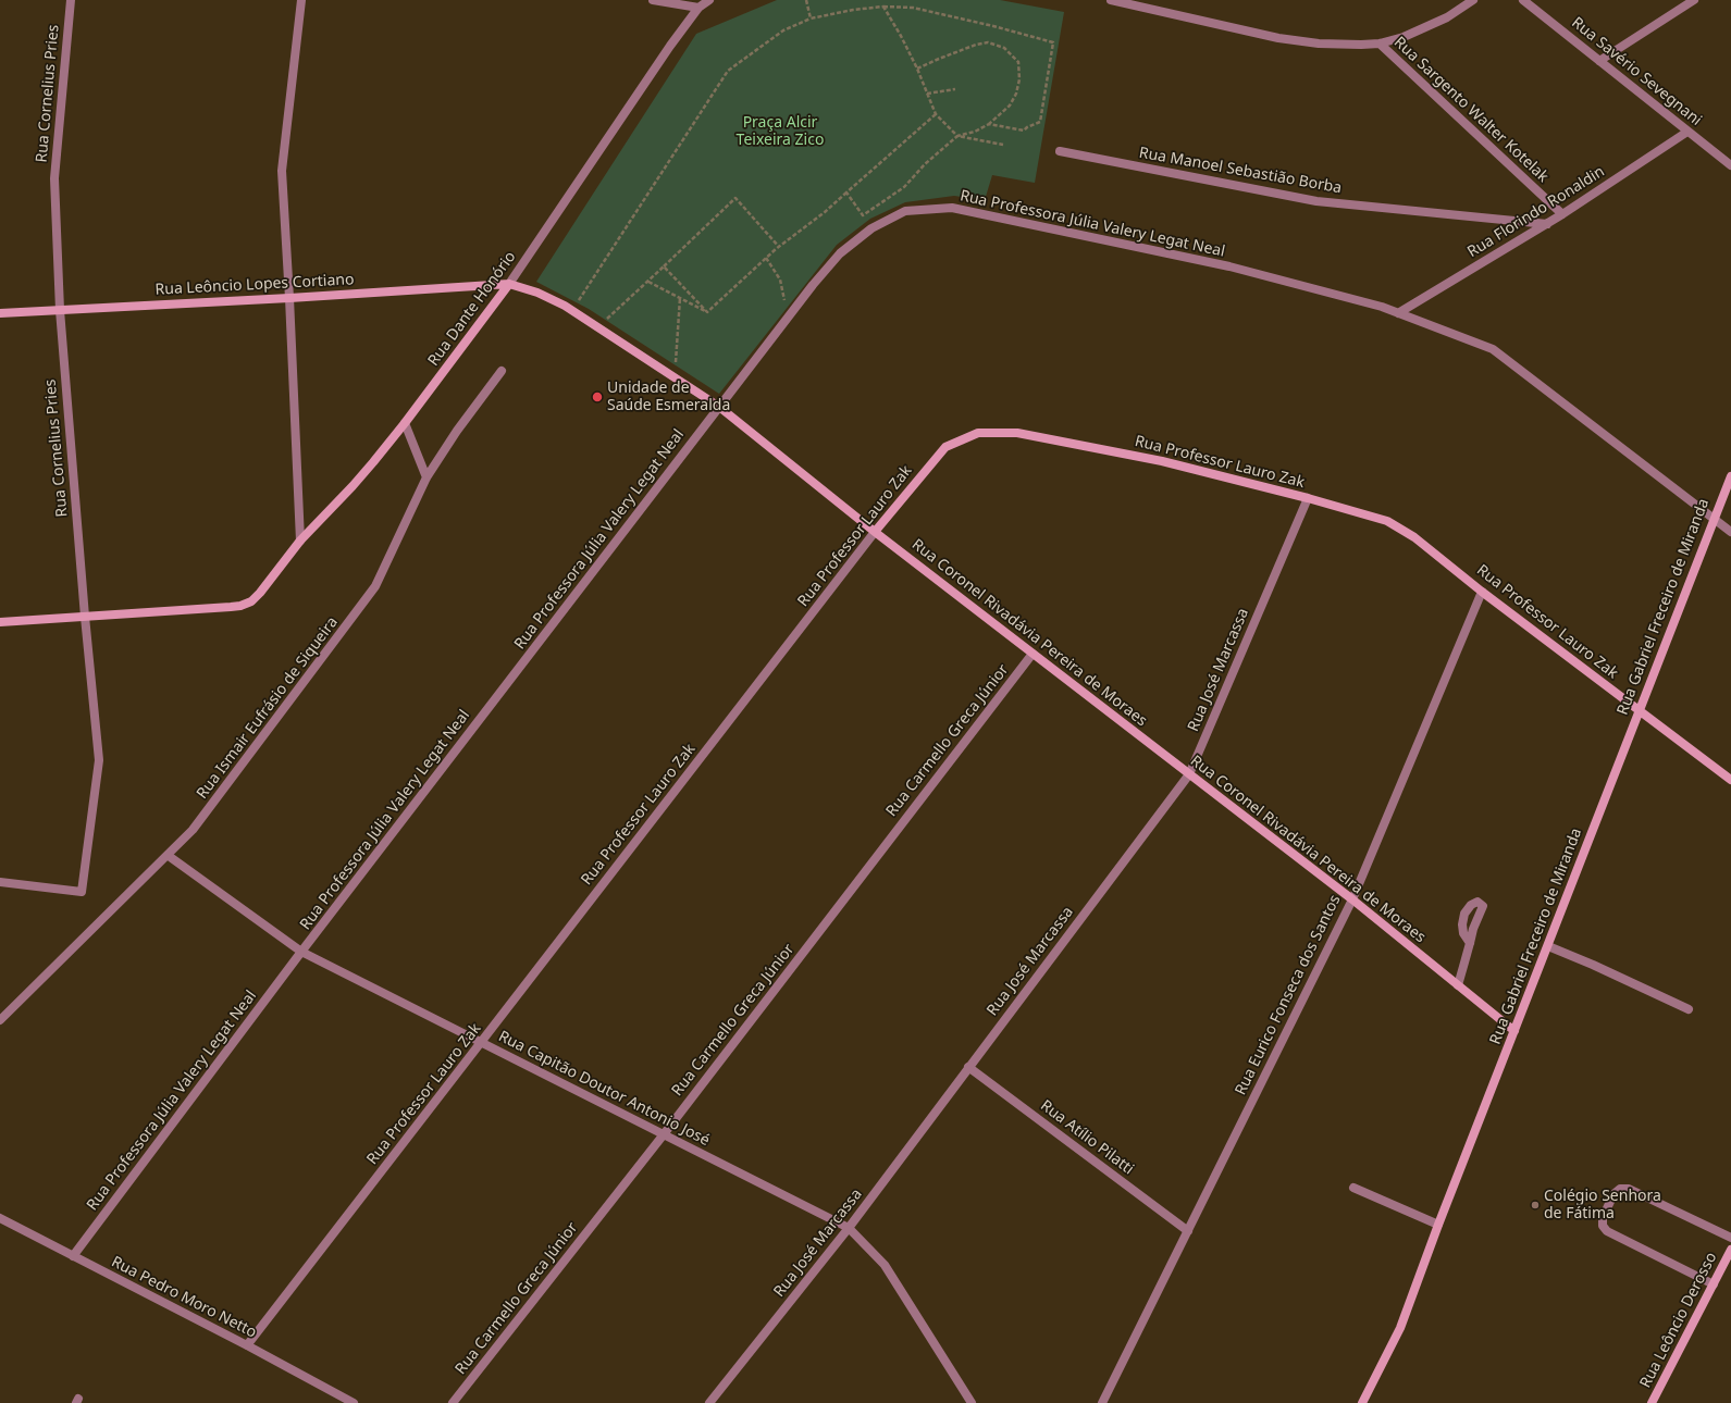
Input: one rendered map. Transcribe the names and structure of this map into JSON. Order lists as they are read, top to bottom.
{
  "streets": {
    "street": [
      "Rua Savério Sevegnani",
      "Rua Cornelius Pries",
      "Rua Sargento Walter Kotelak",
      "Rua Manoel Sebastião Borba",
      "Rua Florindo Ronaldin",
      "Rua Professora Júlia Valery Legat Neal",
      "Rua Leôncio Lopes Cortiano",
      "Rua Dante Honório",
      "Rua Professor Lauro Zak",
      "Rua Gabriel Freceiro de Miranda",
      "Rua Coronel Rivadávia Pereira de Moraes",
      "Rua José Marcassa",
      "Rua Ismair Eufrásio de Siqueira",
      "Rua Carmello Greca Júnior",
      "Rua Eurico Fonseca dos Santos",
      "Rua Capitão Doutor Antonio José",
      "Rua Atílio Pilatti",
      "Rua Pedro Moro Netto",
      "Rua Leôncio Derosso"
    ]
  },
  "crossings": [
    ["Rua Savério Sevegnani", "Rua Florindo Ronaldin"],
    ["Rua Cornelius Pries", "Rua Leôncio Lopes Cortiano"],
    ["Rua Cornelius Pries", "Rua Dante Honório"],
    ["Rua Sargento Walter Kotelak", "Rua Florindo Ronaldin"],
    ["Rua Manoel Sebastião Borba", "Rua Florindo Ronaldin"],
    ["Rua Florindo Ronaldin", "Rua Professora Júlia Valery Legat Neal"],
    ["Rua Professora Júlia Valery Legat Neal", "Rua Gabriel Freceiro de Miranda"],
    ["Rua Professora Júlia Valery Legat Neal", "Rua Coronel Rivadávia Pereira de Moraes"],
    ["Rua Professora Júlia Valery Legat Neal", "Rua Capitão Doutor Antonio José"],
    ["Rua Professora Júlia Valery Legat Neal", "Rua Pedro Moro Netto"],
    ["Rua Leôncio Lopes Cortiano", "Rua Dante Honório"],
    ["Rua Leôncio Lopes Cortiano", "Rua Coronel Rivadávia Pereira de Moraes"],
    ["Rua Dante Honório", "Rua Coronel Rivadávia Pereira de Moraes"],
    ["Rua Professor Lauro Zak", "Rua Gabriel Freceiro de Miranda"],
    ["Rua Professor Lauro Zak", "Rua Coronel Rivadávia Pereira de Moraes"],
    ["Rua Professor Lauro Zak", "Rua José Marcassa"],
    ["Rua Professor Lauro Zak", "Rua Eurico Fonseca dos Santos"],
    ["Rua Professor Lauro Zak", "Rua Capitão Doutor Antonio José"],
    ["Rua Professor Lauro Zak", "Rua Pedro Moro Netto"],
    ["Rua Gabriel Freceiro de Miranda", "Rua Coronel Rivadávia Pereira de Moraes"],
    ["Rua Coronel Rivadávia Pereira de Moraes", "Rua José Marcassa"],
    ["Rua Coronel Rivadávia Pereira de Moraes", "Rua Carmello Greca Júnior"],
    ["Rua Coronel Rivadávia Pereira de Moraes", "Rua Eurico Fonseca dos Santos"],
    ["Rua José Marcassa", "Rua Capitão Doutor Antonio José"],
    ["Rua José Marcassa", "Rua Atílio Pilatti"],
    ["Rua Ismair Eufrásio de Siqueira", "Rua Capitão Doutor Antonio José"],
    ["Rua Carmello Greca Júnior", "Rua Capitão Doutor Antonio José"],
    ["Rua Eurico Fonseca dos Santos", "Rua Atílio Pilatti"]
  ],
  "parks": ["Praça Alcir Teixeira Zico"],
  "places": ["Unidade de Saúde Esmeralda", "Colégio Senhora de Fátima"]
}
